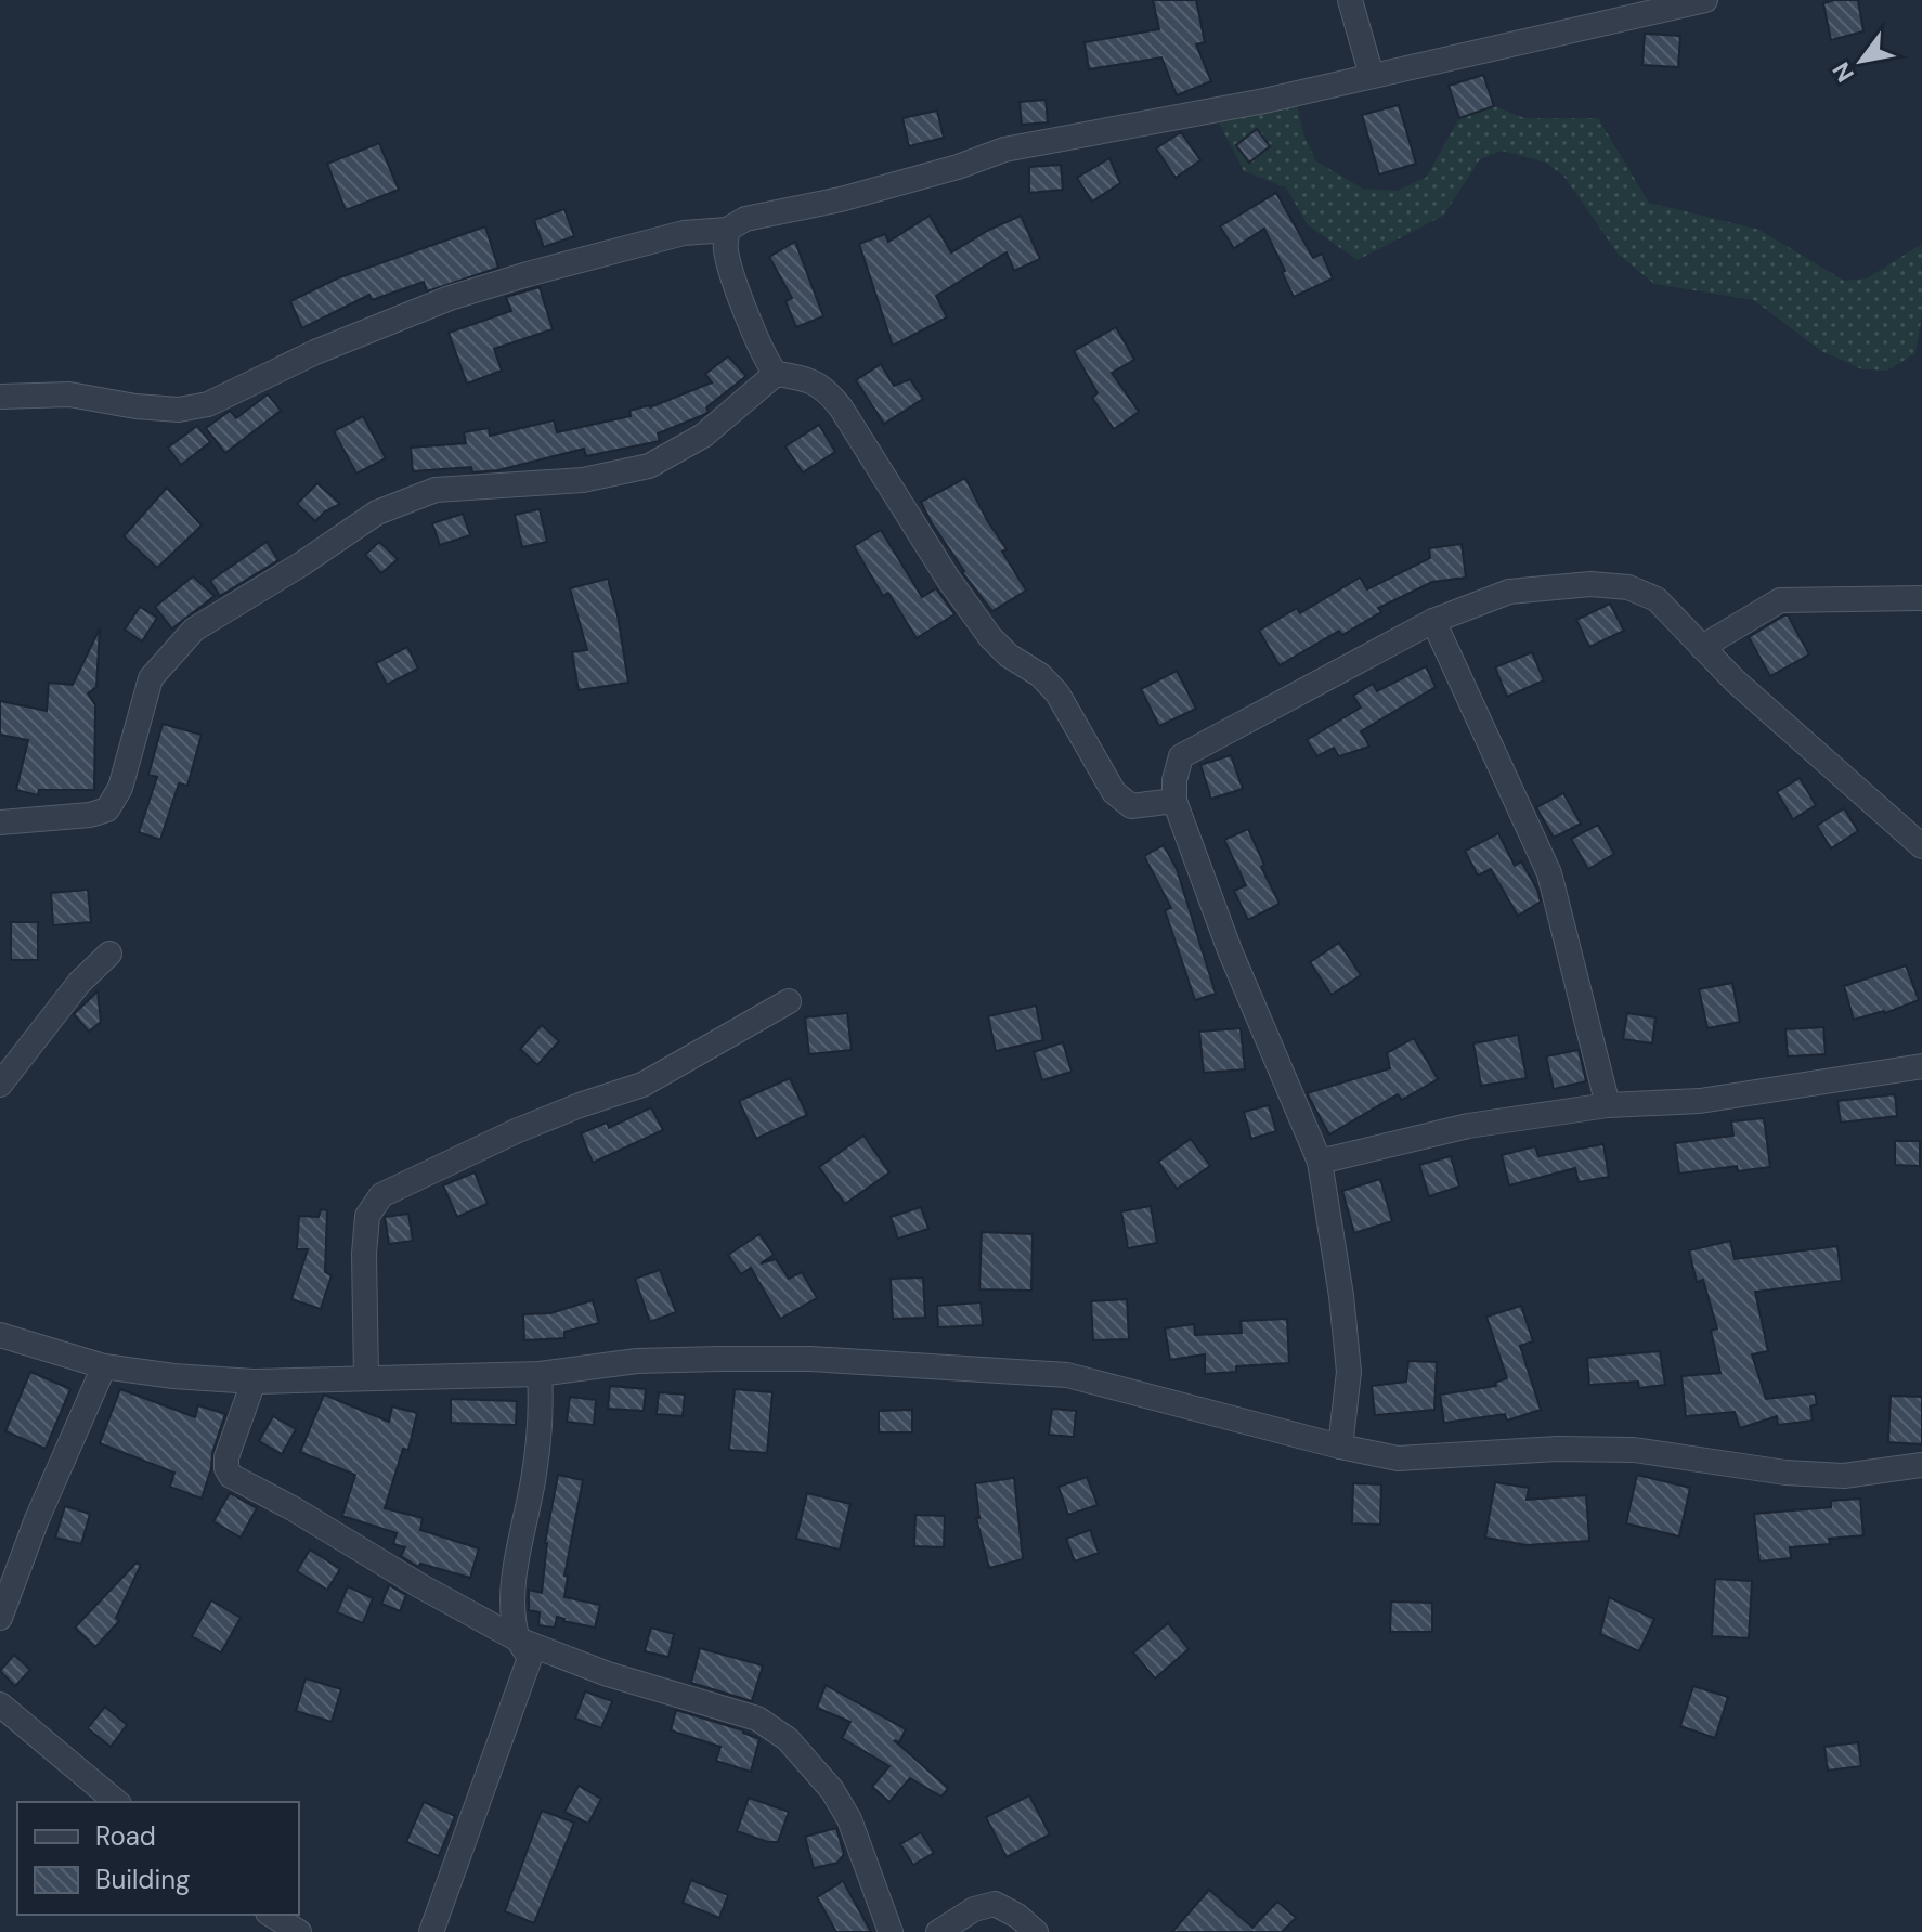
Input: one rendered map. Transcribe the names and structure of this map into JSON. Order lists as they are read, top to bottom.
{
  "legend": ["Road", "Building"],
  "north": "bottom left"
}
